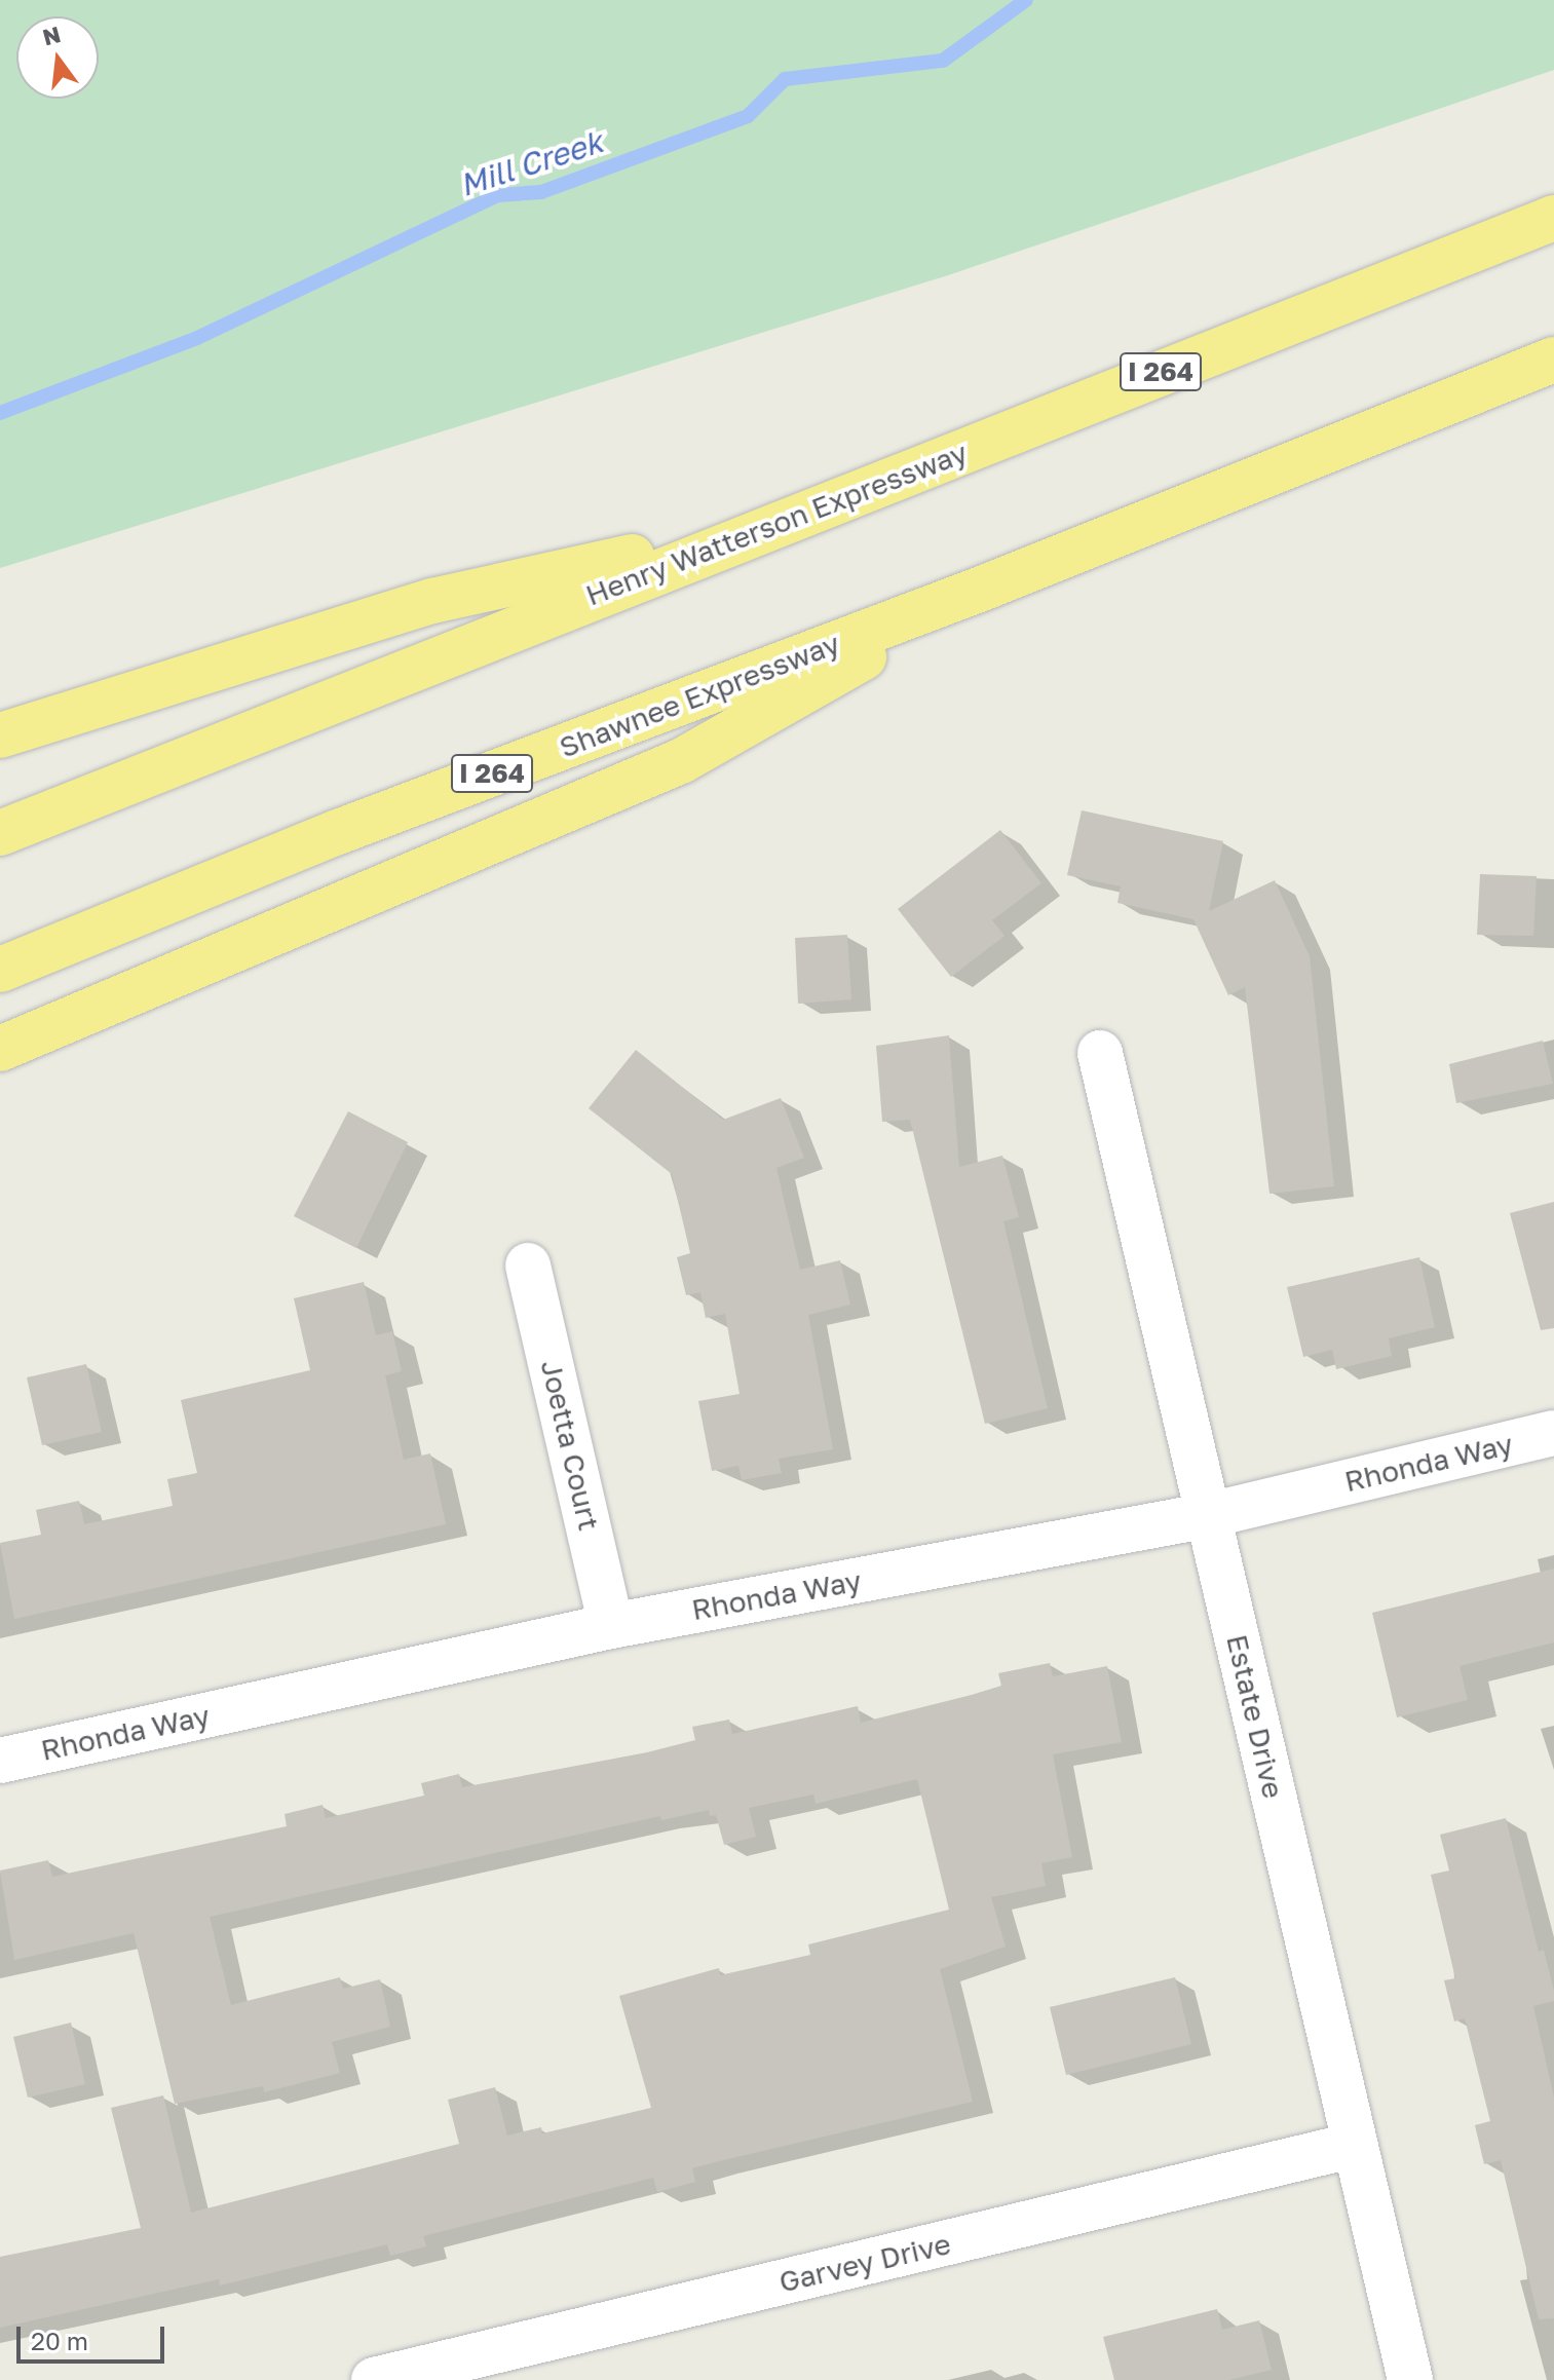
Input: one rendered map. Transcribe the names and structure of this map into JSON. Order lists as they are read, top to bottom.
{
  "streets": {
    "highway": ["I 264", "Henry Watterson Expressway", "Shawnee Expressway"],
    "street": [
      "Joetta Court",
      "Rhonda Way",
      "Estate Drive",
      "Garvey Drive"
    ]
  },
  "crossings": [
    ["I 264", "Shawnee Expressway"],
    ["Joetta Court", "Rhonda Way"],
    ["Rhonda Way", "Estate Drive"],
    ["Estate Drive", "Garvey Drive"]
  ],
  "water": ["Mill Creek"],
  "scale_bar": "20 m",
  "north": "top"
}
